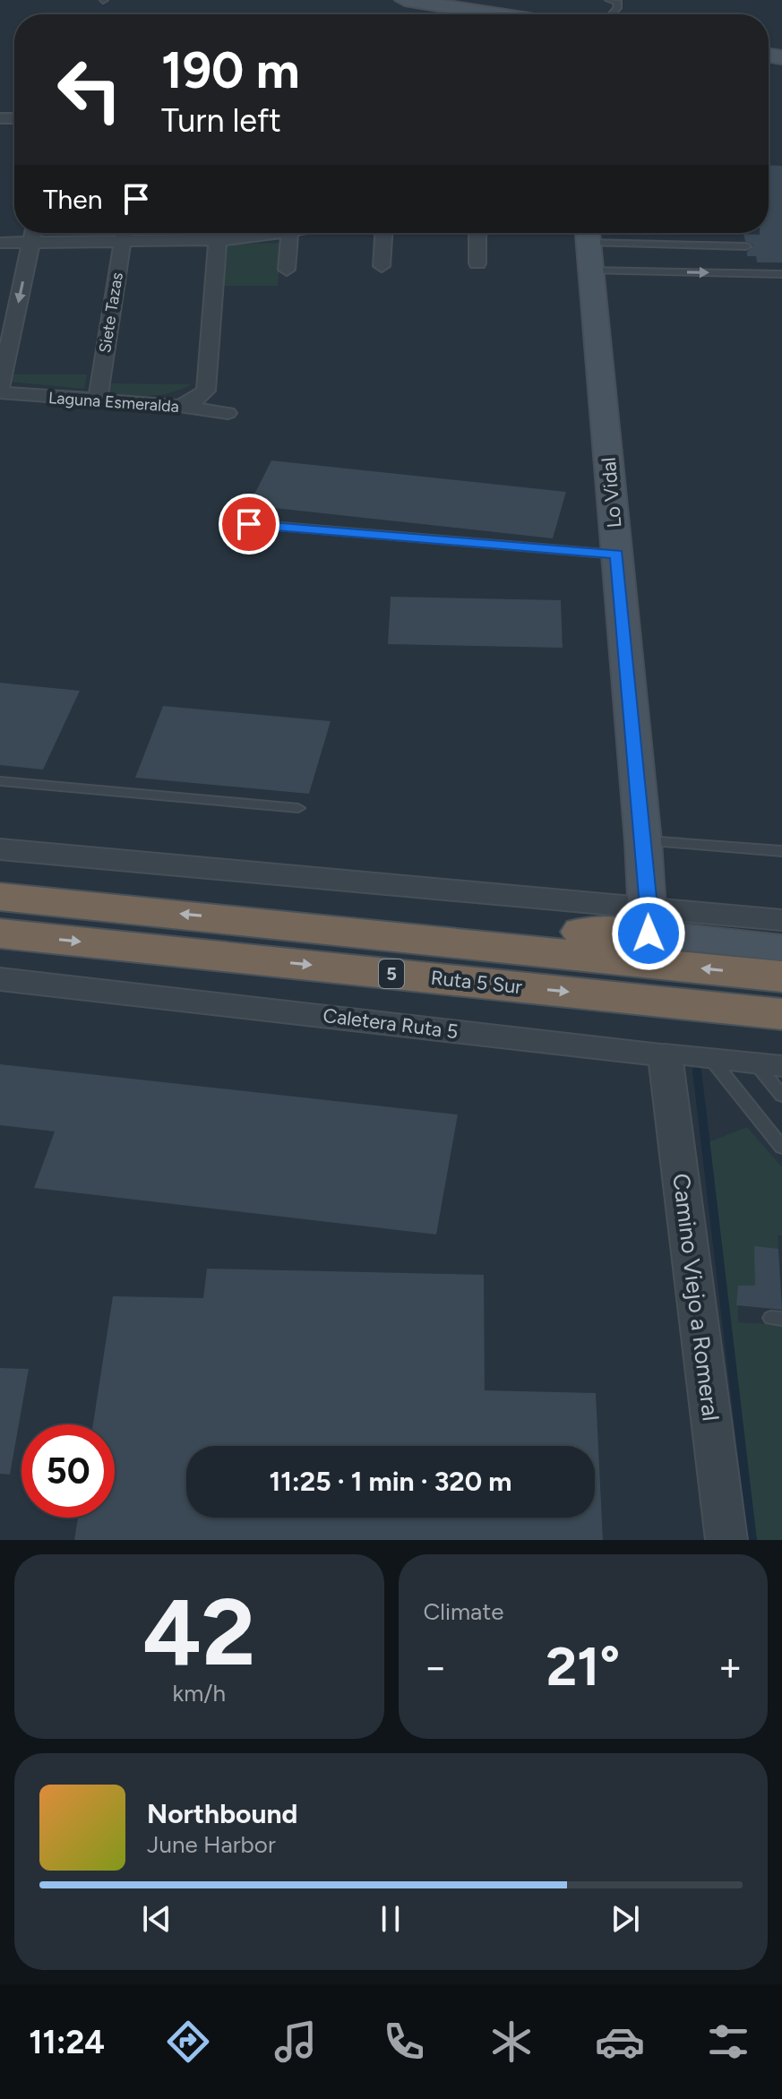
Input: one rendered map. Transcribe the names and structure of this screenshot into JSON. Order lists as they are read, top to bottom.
{
  "streets": {
    "highway": ["5", "Ruta 5 Sur"],
    "main road": ["Lo Vidal"],
    "street": [
      "Siete Tazas",
      "Laguna Esmeralda",
      "Caletera Ruta 5",
      "Camino Viejo a Romeral"
    ]
  },
  "crossings": [
    ["Siete Tazas", "Laguna Esmeralda"],
    ["Caletera Ruta 5", "Camino Viejo a Romeral"]
  ],
  "page": {
    "turn": ["190 m", "Turn left"],
    "then": "Then",
    "limit": "50",
    "trip": "11:25 · 1 min · 320 m",
    "tile": [
      ["42", "km/h"],
      "Climate"
    ],
    "heat": ["−", "21°", "+"],
    "song": ["Northbound", "June Harbor"],
    "tabs": "11:24"
  }
}
